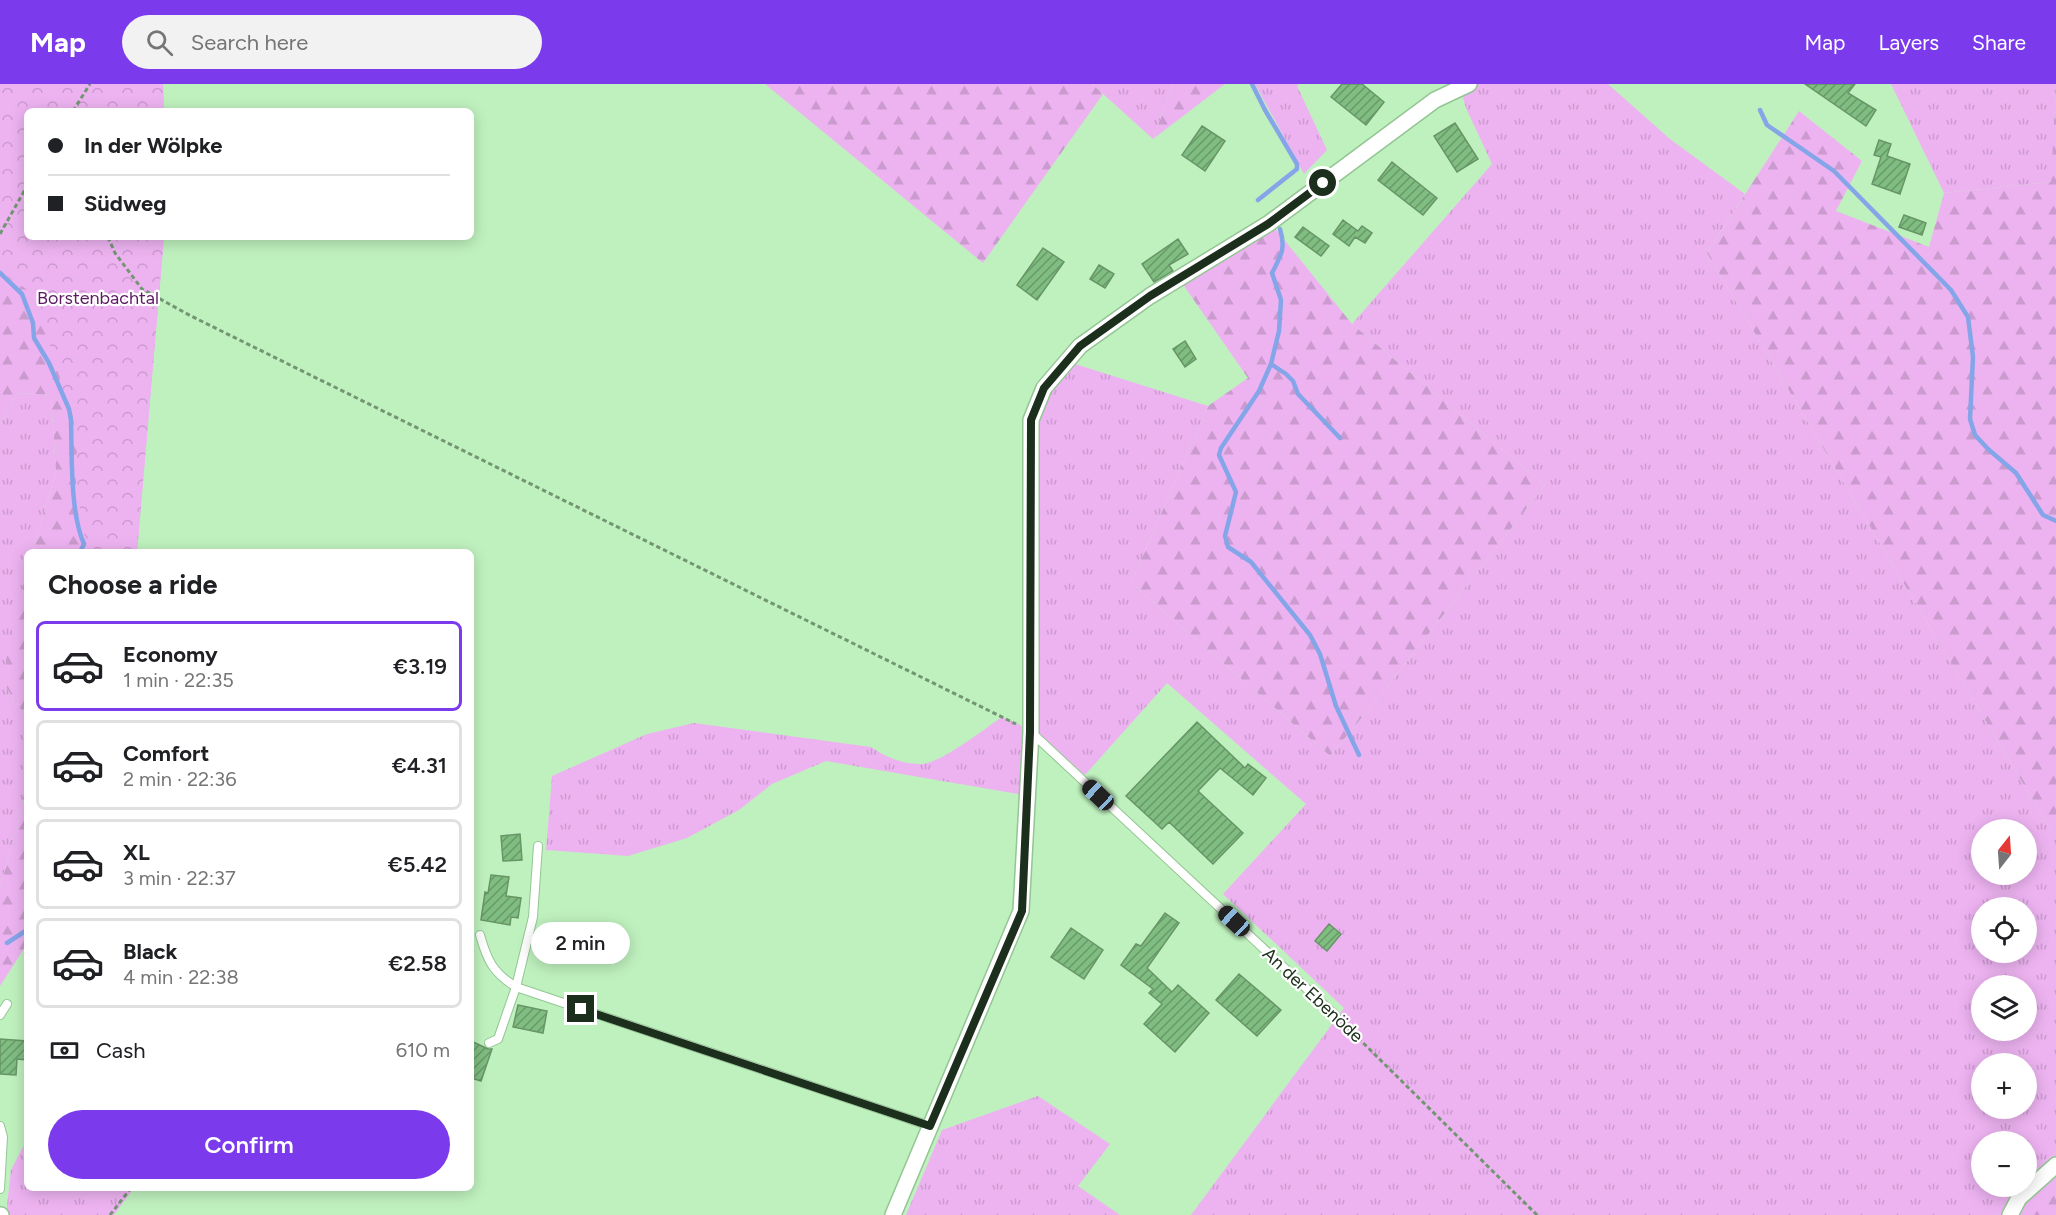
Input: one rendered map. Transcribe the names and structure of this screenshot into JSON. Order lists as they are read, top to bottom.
{
  "streets": {
    "lane": ["An der Ebenöde"]
  },
  "parks": ["Borstenbachtal"],
  "north": "top",
  "page": {
    "header": "Map",
    "search": "Search here",
    "nav": ["Map", "Layers", "Share"],
    "banner": ["In der Wölpke", "Südweg"],
    "heading": "Choose a ride",
    "list": [
      {
        "name": "Economy",
        "note": "1 min · 22:35",
        "value": "€3.19"
      },
      {
        "name": "Comfort",
        "note": "2 min · 22:36",
        "value": "€4.31"
      },
      {
        "name": "XL",
        "note": "3 min · 22:37",
        "value": "€5.42"
      },
      {
        "name": "Black",
        "note": "4 min · 22:38",
        "value": "€2.58"
      }
    ],
    "map_buttons": ["+", "−"],
    "bubble": "2 min",
    "pay": ["Cash", "610 m"],
    "buttons": "Confirm"
  }
}
